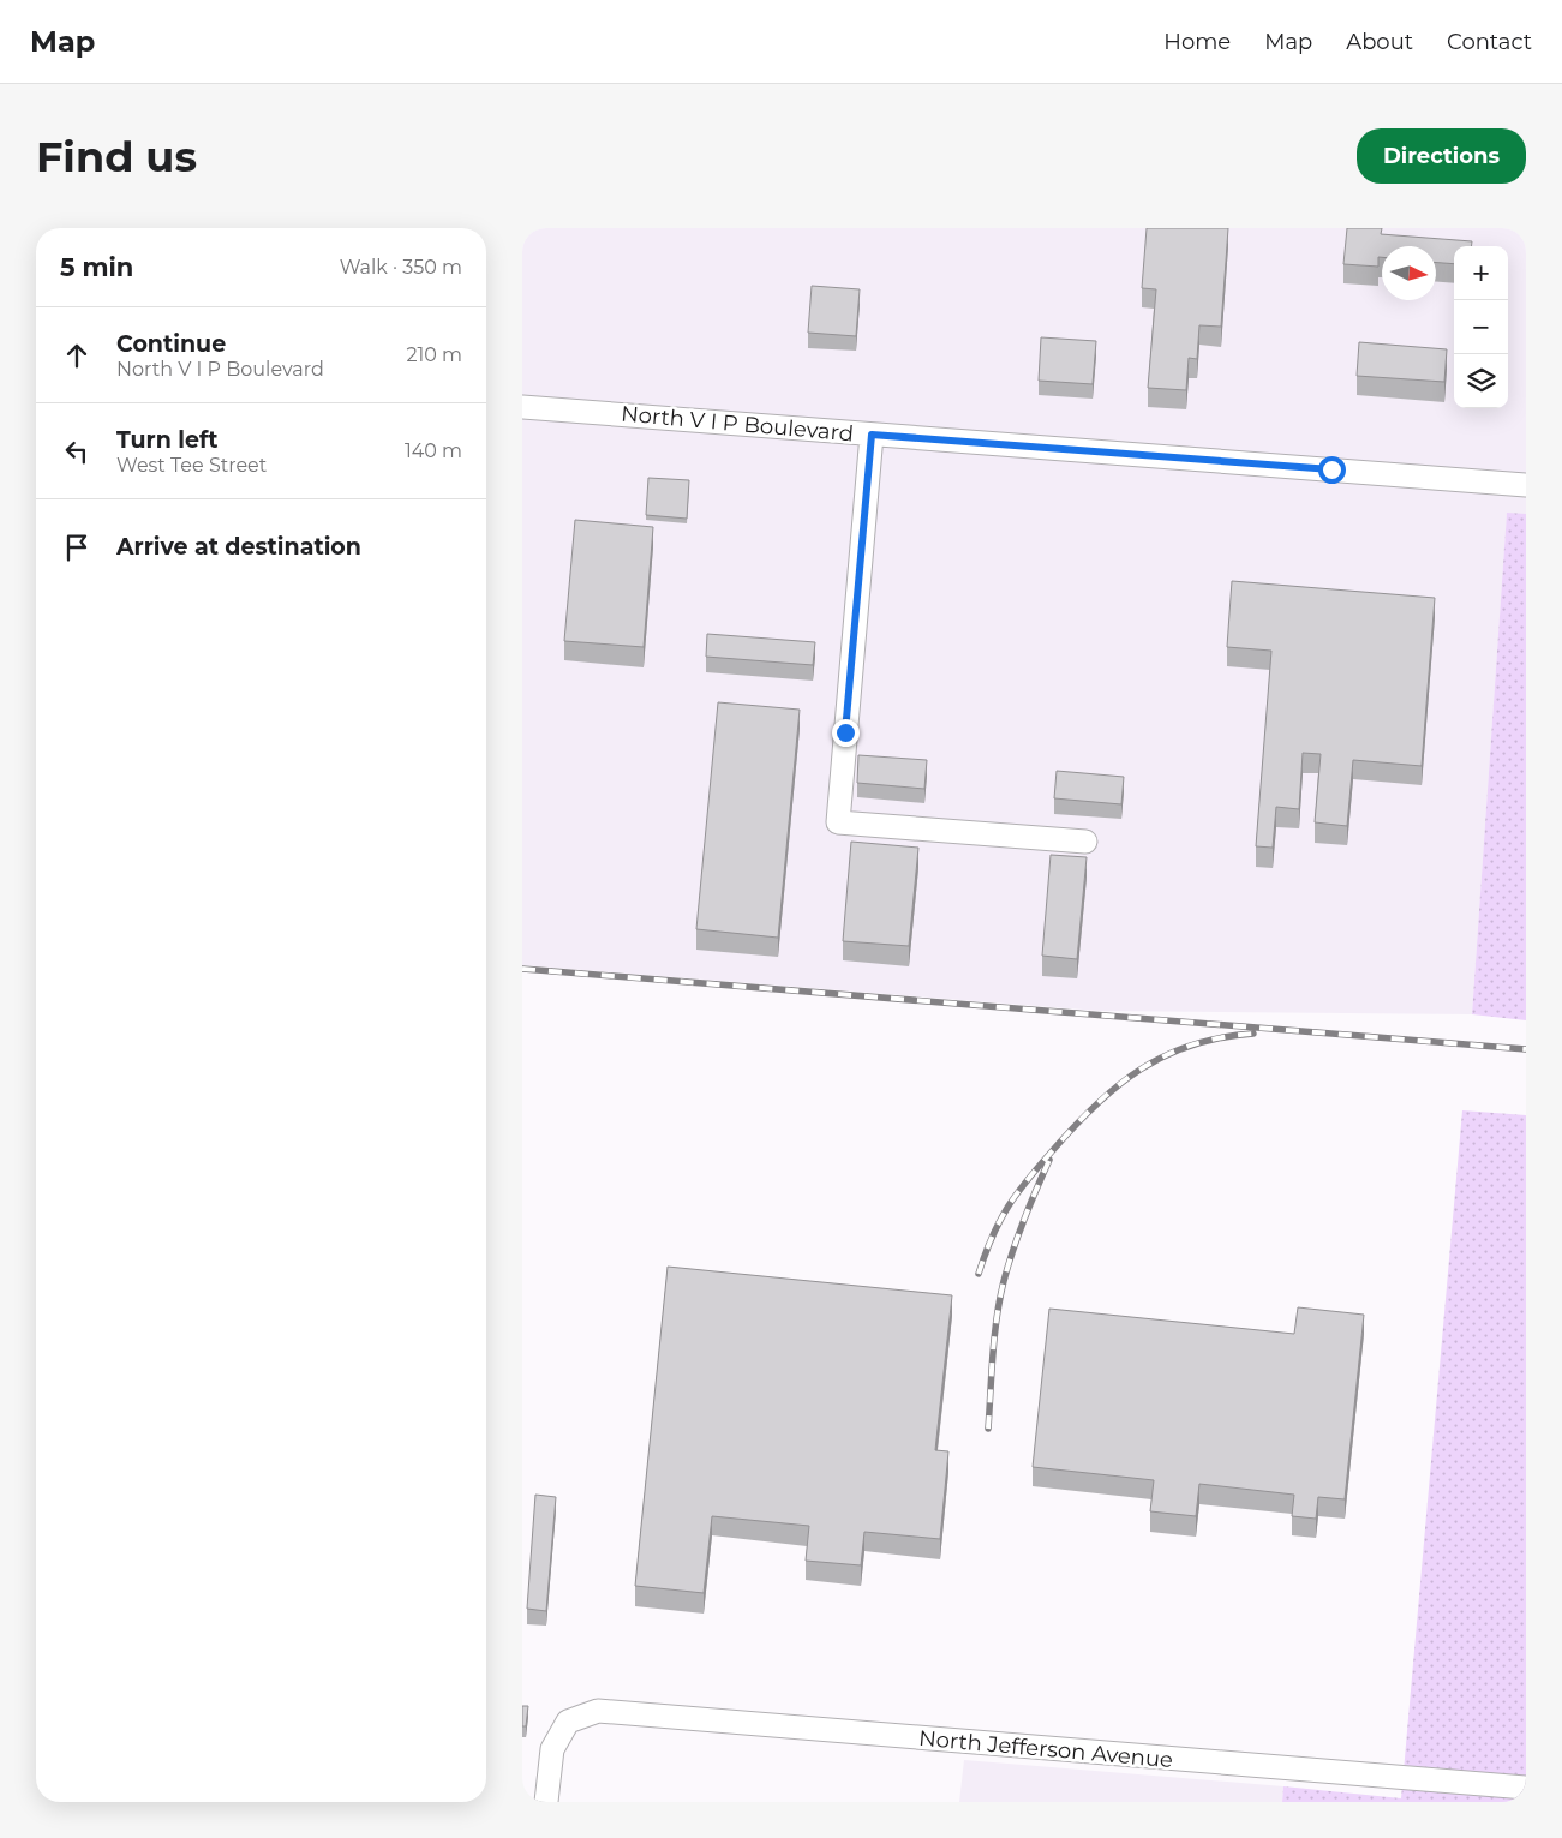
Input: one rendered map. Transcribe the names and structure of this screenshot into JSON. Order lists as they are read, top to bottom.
{
  "streets": {
    "street": ["North V I P Boulevard", "North Jefferson Avenue"]
  },
  "north": "right",
  "page": {
    "header": "Map",
    "nav": [
      "Home",
      "Map",
      "About",
      "Contact"
    ],
    "buttons": "Directions",
    "title": "Find us",
    "heading": ["5 min", "Walk · 350 m"],
    "map_buttons": ["+", "−"],
    "list": [
      ["Continue", "North V I P Boulevard", "210 m"],
      ["Turn left", "West Tee Street", "140 m"],
      "Arrive at destination"
    ]
  }
}
